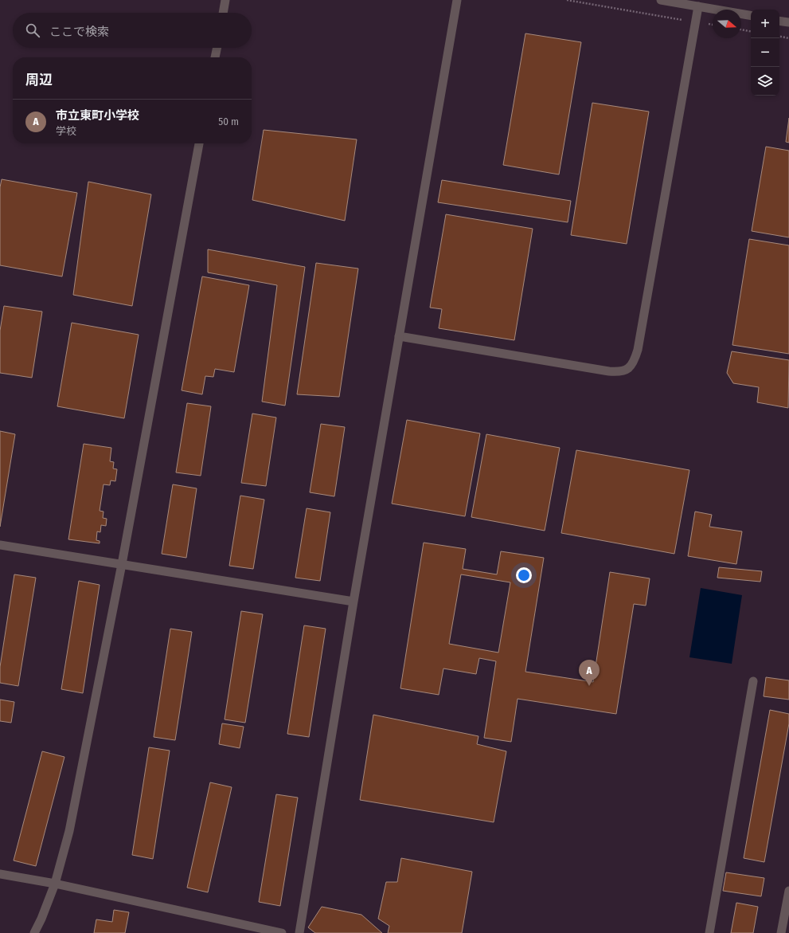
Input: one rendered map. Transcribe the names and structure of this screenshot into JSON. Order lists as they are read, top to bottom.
{
  "north": "right",
  "page": {
    "map_buttons": ["+", "−"],
    "search": "ここで検索",
    "heading": "周辺",
    "list": [
      {
        "mark": "A",
        "name": "市立東町小学校",
        "note": "学校",
        "value": "50 m"
      }
    ],
    "pins": "A"
  }
}
